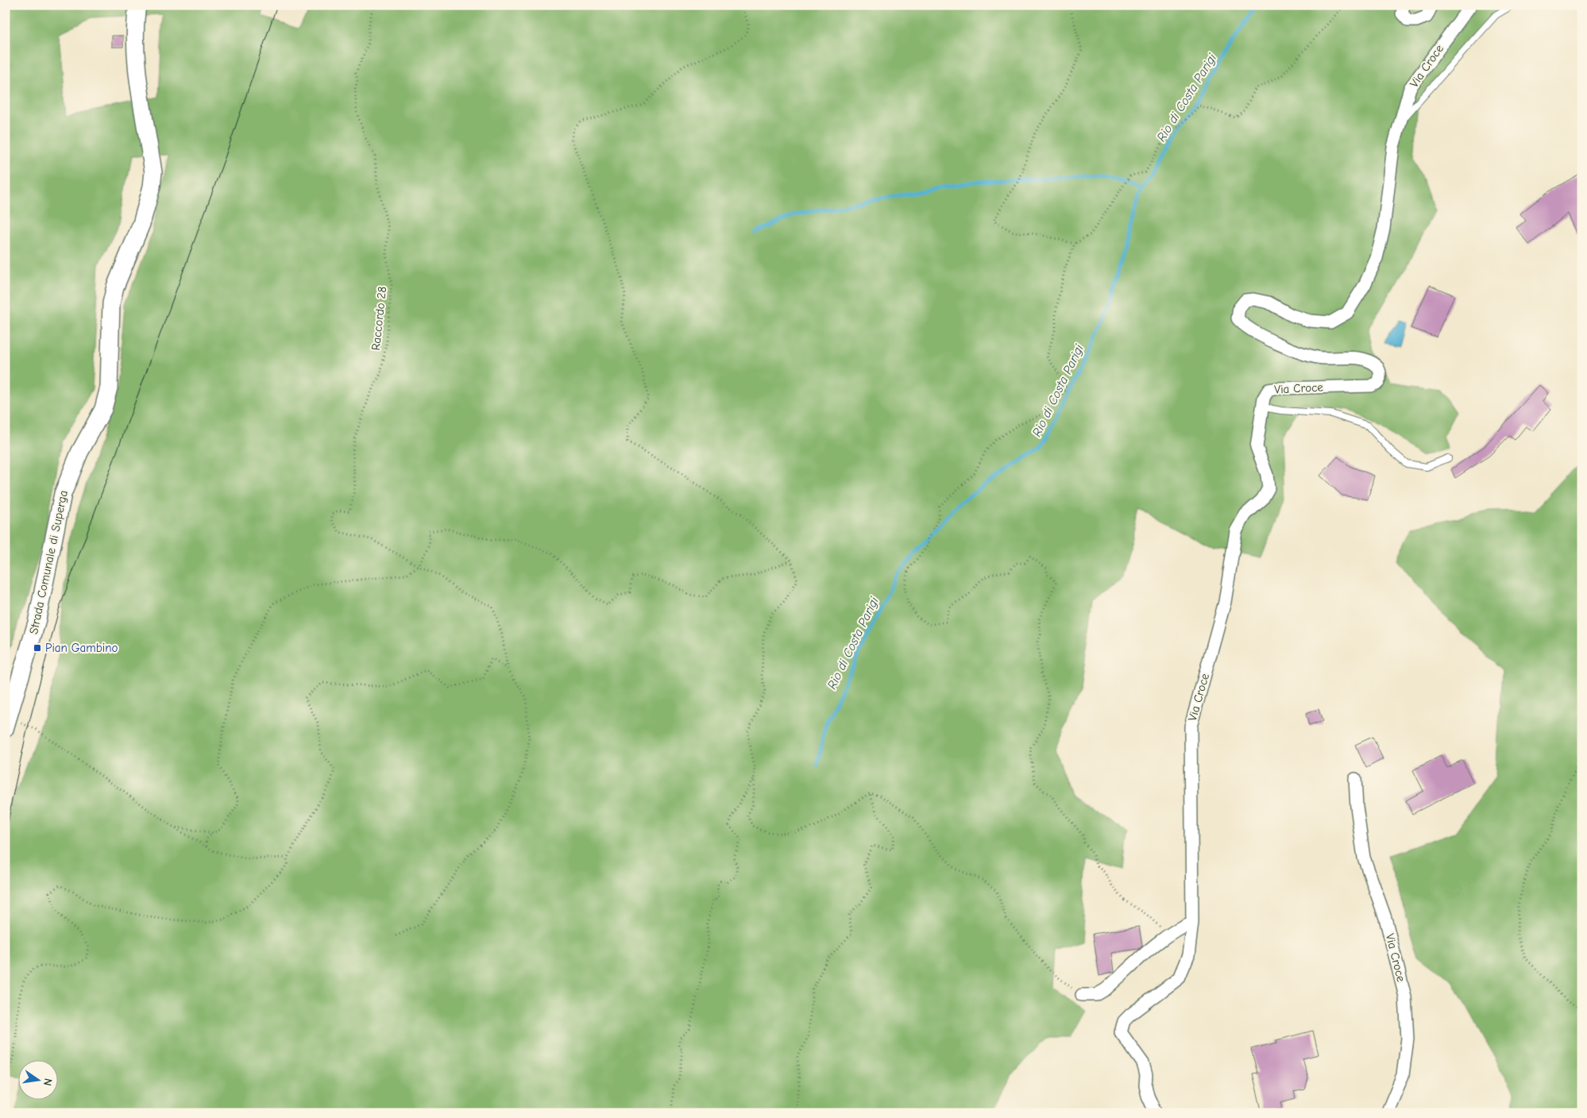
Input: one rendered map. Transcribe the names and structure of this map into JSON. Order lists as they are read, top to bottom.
{
  "streets": {
    "street": ["Via Croce", "Strada Comunale di Superga"],
    "path": ["Raccordo 28"]
  },
  "water": ["Rio di Costa Parigi"],
  "places": {
    "transit": ["Pian Gambino"]
  },
  "north": "right"
}
